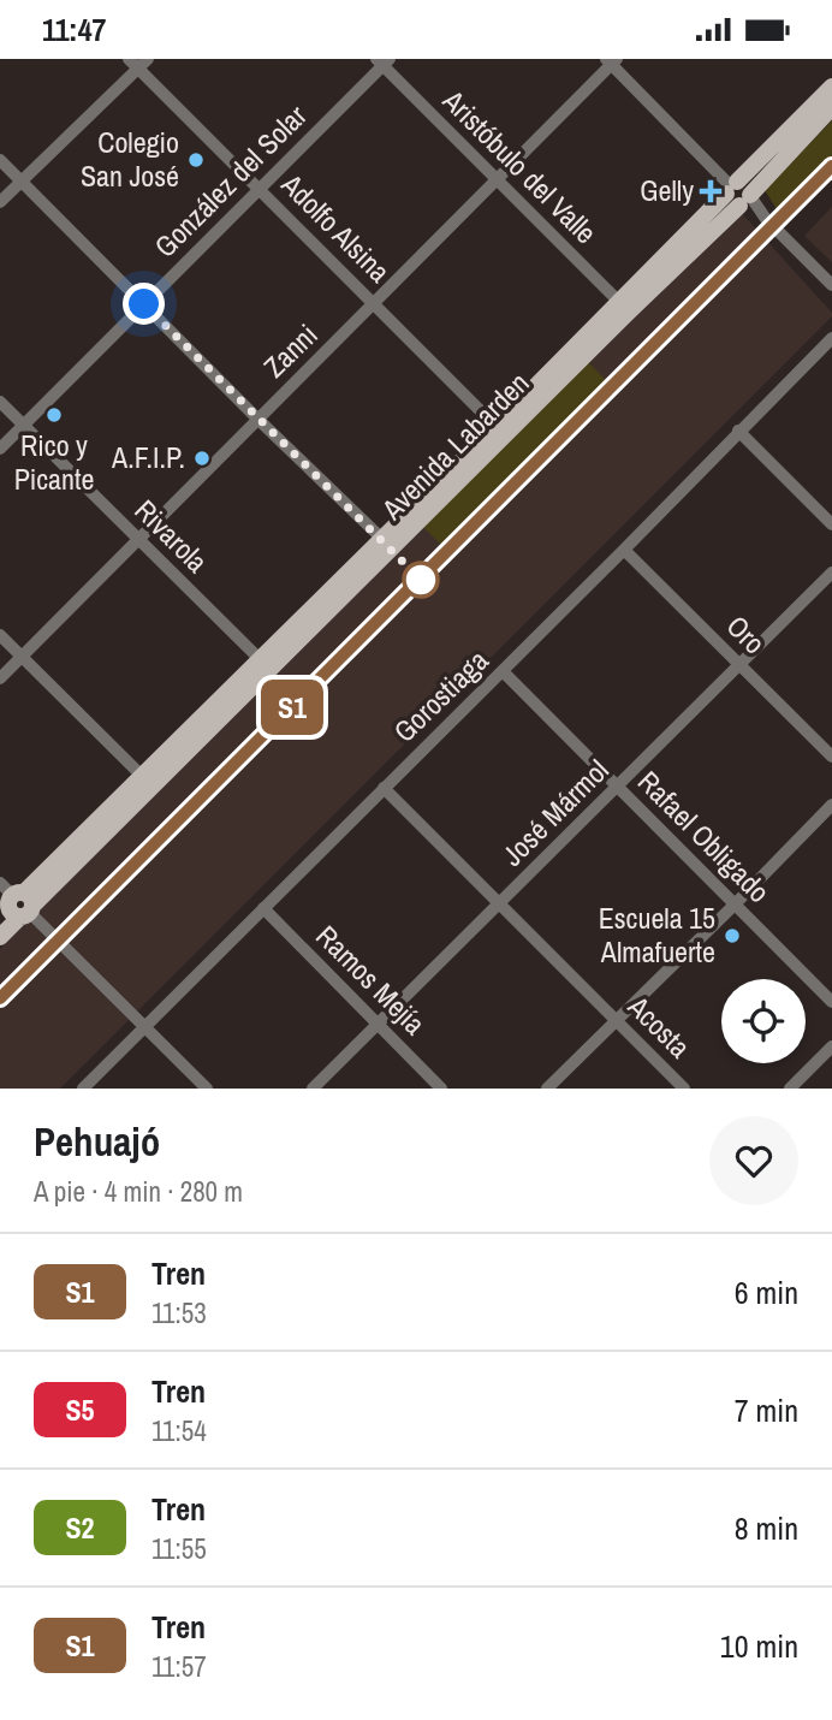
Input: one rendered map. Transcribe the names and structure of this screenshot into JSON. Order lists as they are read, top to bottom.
{
  "streets": {
    "main road": ["Avenida Labarden"],
    "street": [
      "Aristóbulo del Valle",
      "González del Solar",
      "Adolfo Alsina",
      "Zanni",
      "Rivarola",
      "Oro",
      "Gorostiaga",
      "José Mármol",
      "Rafael Obligado",
      "Ramos Mejía",
      "Acosta"
    ]
  },
  "crossings": [
    ["Aristóbulo del Valle", "González del Solar"],
    ["Aristóbulo del Valle", "Zanni"],
    ["Aristóbulo del Valle", "Avenida Labarden"],
    ["González del Solar", "Adolfo Alsina"],
    ["González del Solar", "Rivarola"],
    ["Adolfo Alsina", "Zanni"],
    ["Adolfo Alsina", "Avenida Labarden"],
    ["Zanni", "Rivarola"],
    ["Avenida Labarden", "Rivarola"],
    ["Oro", "Gorostiaga"],
    ["Oro", "José Mármol"],
    ["Gorostiaga", "Rafael Obligado"],
    ["Gorostiaga", "Ramos Mejía"],
    ["Gorostiaga", "Acosta"],
    ["José Mármol", "Rafael Obligado"],
    ["José Mármol", "Ramos Mejía"],
    ["José Mármol", "Acosta"]
  ],
  "places": {
    "other": [
      "Colegio San José",
      "Rico y Picante",
      "A.F.I.P.",
      "Escuela 15 Almafuerte"
    ],
    "health": ["Gelly"]
  },
  "page": {
    "status": "11:47",
    "on_map": "S1",
    "heading": ["Pehuajó", "A pie · 4 min · 280 m"],
    "list": [
      {
        "mark": "S1",
        "name": "Tren",
        "note": "11:53",
        "value": "6 min"
      },
      {
        "mark": "S5",
        "name": "Tren",
        "note": "11:54",
        "value": "7 min"
      },
      {
        "mark": "S2",
        "name": "Tren",
        "note": "11:55",
        "value": "8 min"
      },
      {
        "mark": "S1",
        "name": "Tren",
        "note": "11:57",
        "value": "10 min"
      }
    ]
  }
}
